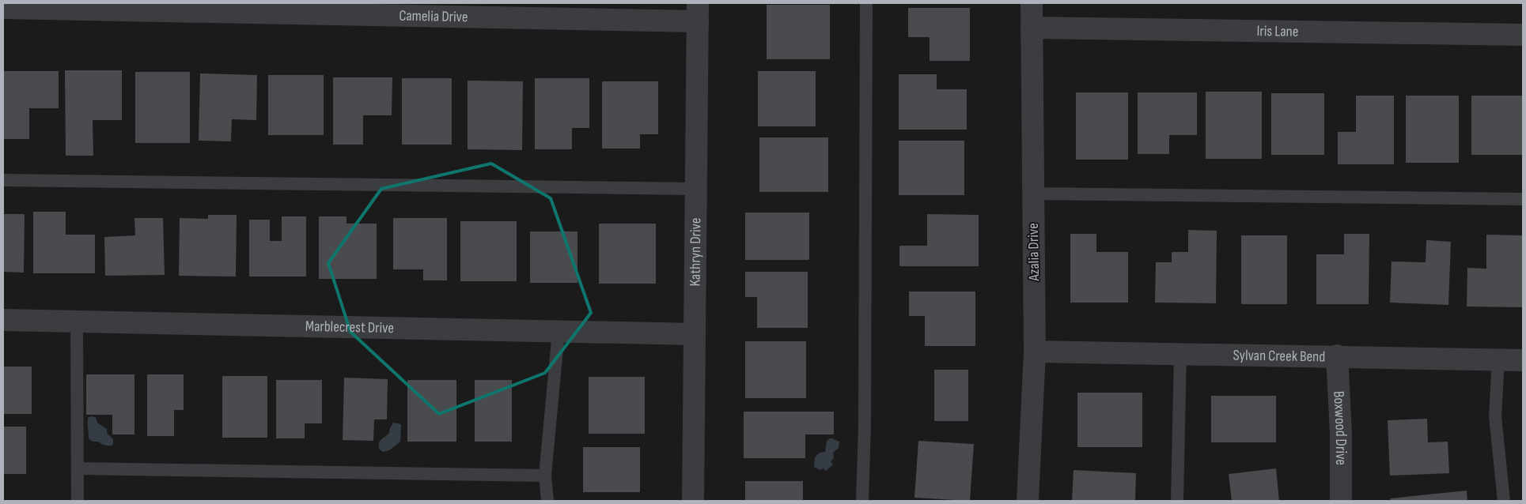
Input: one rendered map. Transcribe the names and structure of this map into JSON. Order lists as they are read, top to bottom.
{
  "streets": {
    "street": [
      "Camelia Drive",
      "Iris Lane",
      "Kathryn Drive",
      "Azalia Drive",
      "Marblecrest Drive",
      "Sylvan Creek Bend",
      "Boxwood Drive"
    ]
  },
  "crossings": [
    ["Camelia Drive", "Kathryn Drive"],
    ["Iris Lane", "Azalia Drive"],
    ["Kathryn Drive", "Marblecrest Drive"],
    ["Azalia Drive", "Sylvan Creek Bend"],
    ["Sylvan Creek Bend", "Boxwood Drive"]
  ]
}
